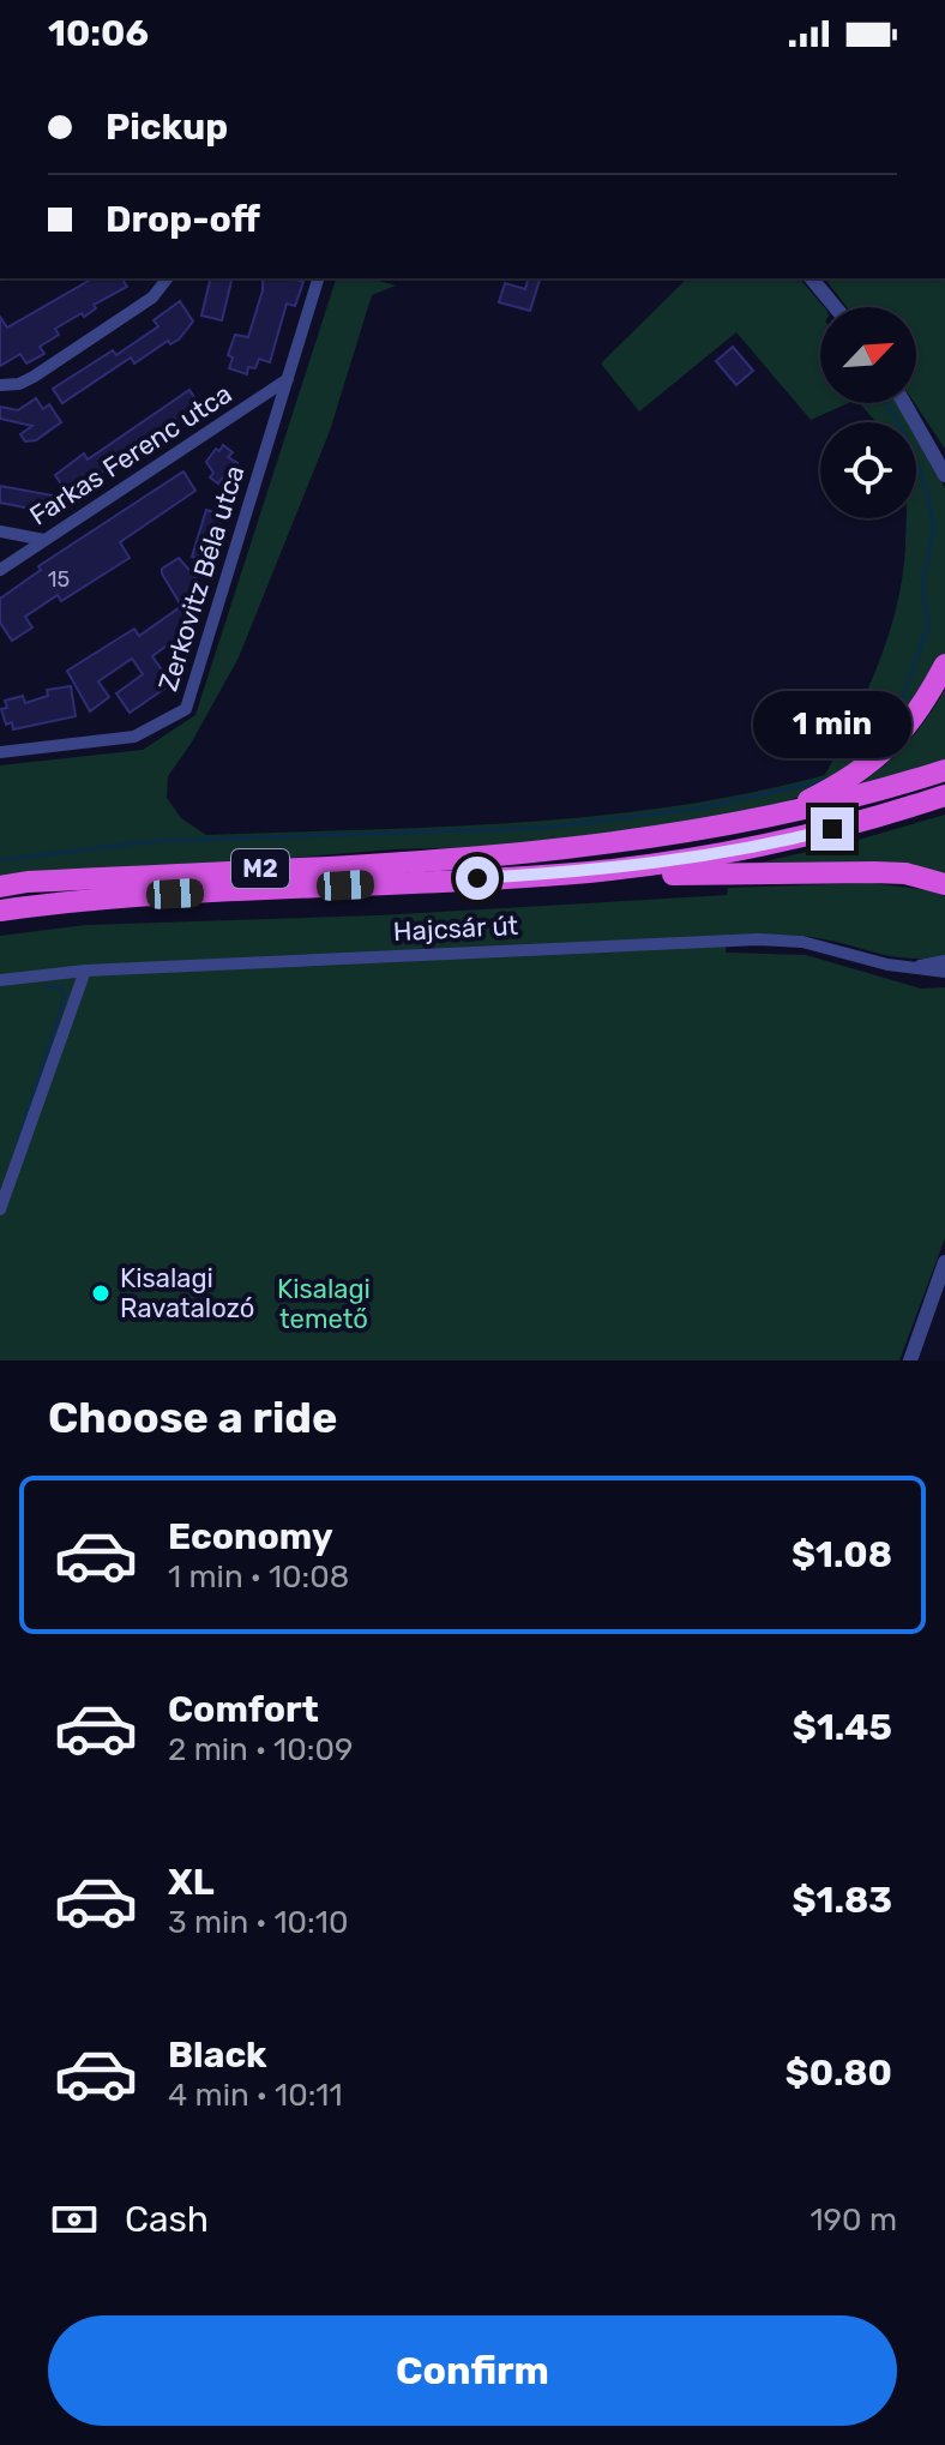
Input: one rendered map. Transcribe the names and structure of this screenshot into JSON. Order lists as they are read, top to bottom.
{
  "streets": {
    "highway": ["M2"],
    "street": ["Farkas Ferenc utca", "Zerkovitz Béla utca", "Hajcsár út"]
  },
  "crossings": [
    ["Farkas Ferenc utca", "Zerkovitz Béla utca"]
  ],
  "parks": ["Kisalagi temető"],
  "places": ["Kisalagi Ravatalozó"],
  "house_numbers": ["15"],
  "north": "top right",
  "page": {
    "status": "10:06",
    "banner": ["Pickup", "Drop-off"],
    "bubble": "1 min",
    "heading": "Choose a ride",
    "list": [
      {
        "name": "Economy",
        "note": "1 min · 10:08",
        "value": "$1.08"
      },
      {
        "name": "Comfort",
        "note": "2 min · 10:09",
        "value": "$1.45"
      },
      {
        "name": "XL",
        "note": "3 min · 10:10",
        "value": "$1.83"
      },
      {
        "name": "Black",
        "note": "4 min · 10:11",
        "value": "$0.80"
      }
    ],
    "pay": ["Cash", "190 m"],
    "buttons": "Confirm"
  }
}
